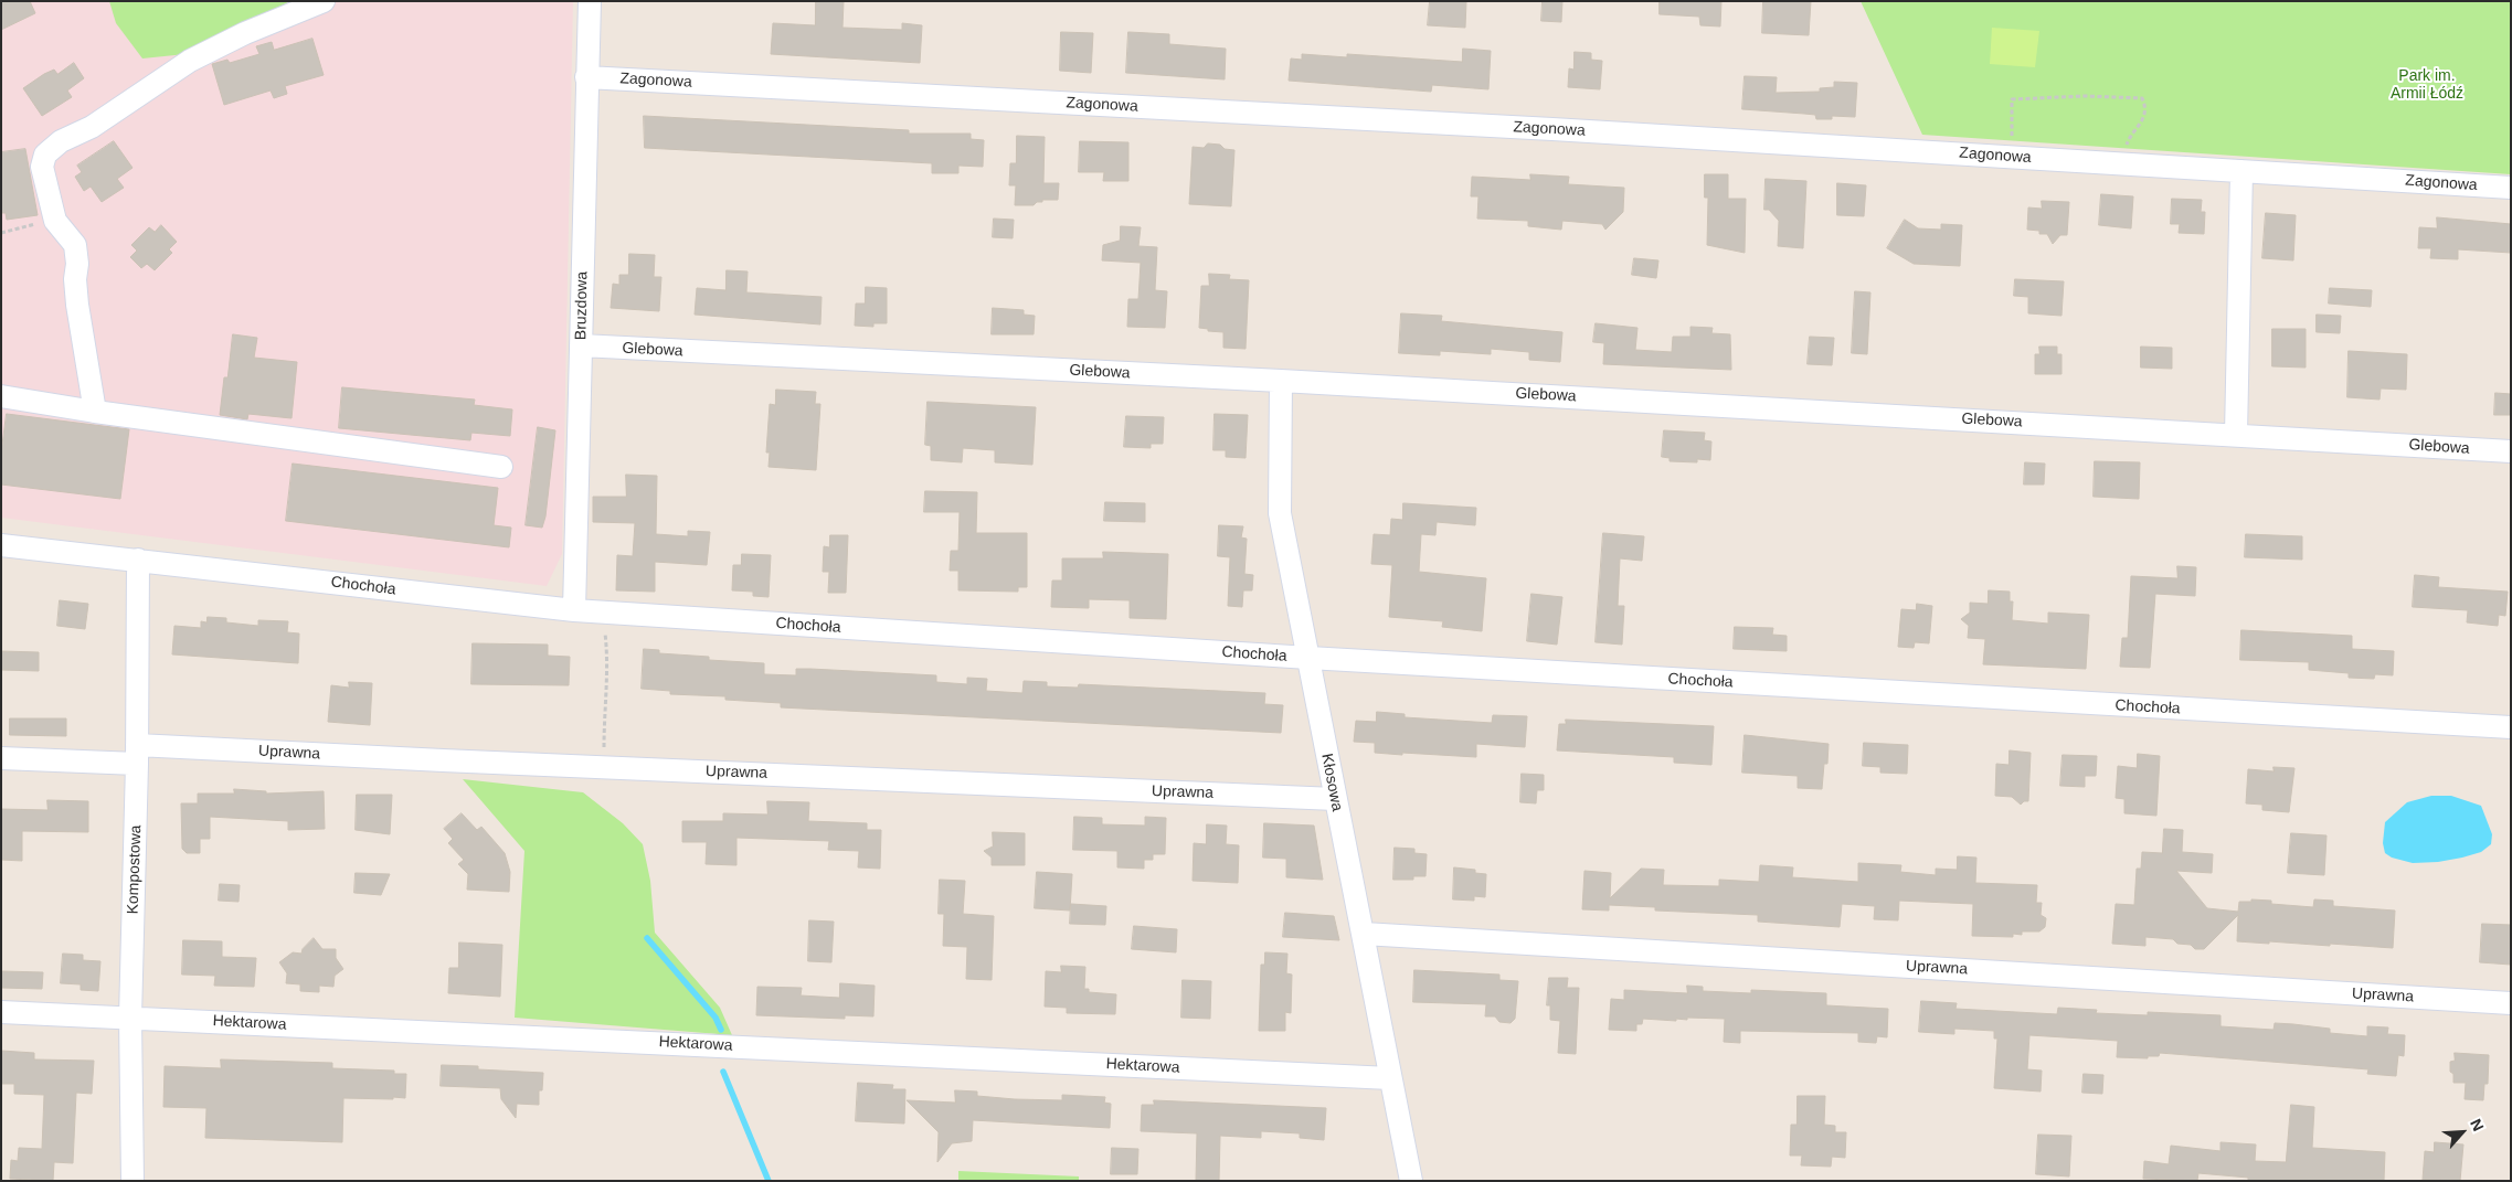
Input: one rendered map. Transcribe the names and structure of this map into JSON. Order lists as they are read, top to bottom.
{
  "streets": {
    "street": [
      "Zagonowa",
      "Bruzdowa",
      "Glebowa",
      "Chochoła",
      "Uprawna",
      "Kłosowa",
      "Kompostowa",
      "Hektarowa"
    ]
  },
  "crossings": [
    ["Zagonowa", "Bruzdowa"],
    ["Bruzdowa", "Glebowa"],
    ["Bruzdowa", "Chochoła"],
    ["Glebowa", "Kłosowa"],
    ["Chochoła", "Kłosowa"],
    ["Chochoła", "Kompostowa"],
    ["Uprawna", "Kłosowa"],
    ["Uprawna", "Kompostowa"],
    ["Kłosowa", "Hektarowa"],
    ["Kompostowa", "Hektarowa"]
  ],
  "parks": ["Park im. Armii Łódź"],
  "north": "top right"
}
